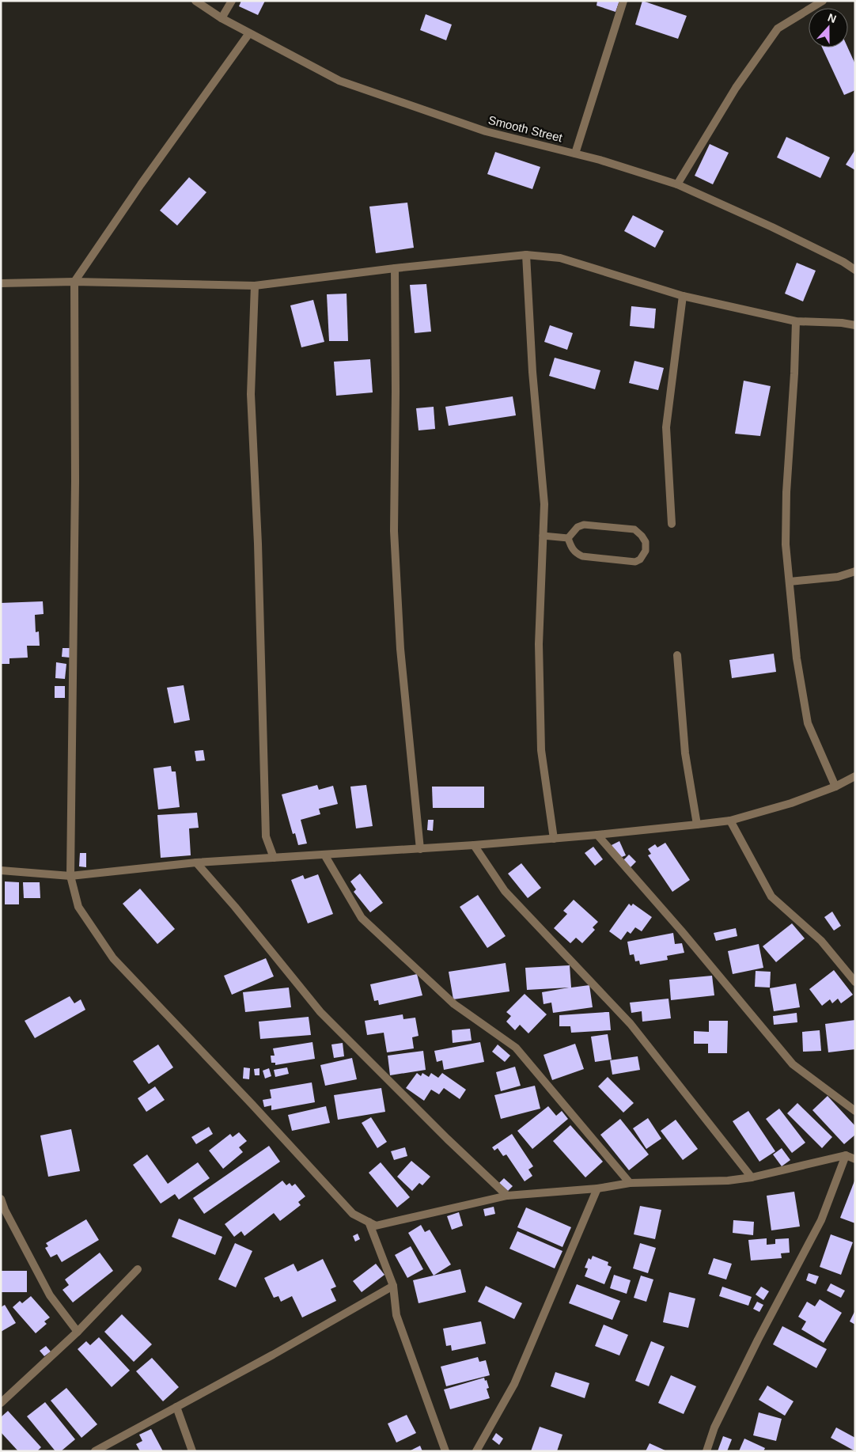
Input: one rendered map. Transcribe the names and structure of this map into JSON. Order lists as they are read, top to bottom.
{
  "streets": {
    "street": ["Smooth Street"]
  },
  "north": "top"
}
